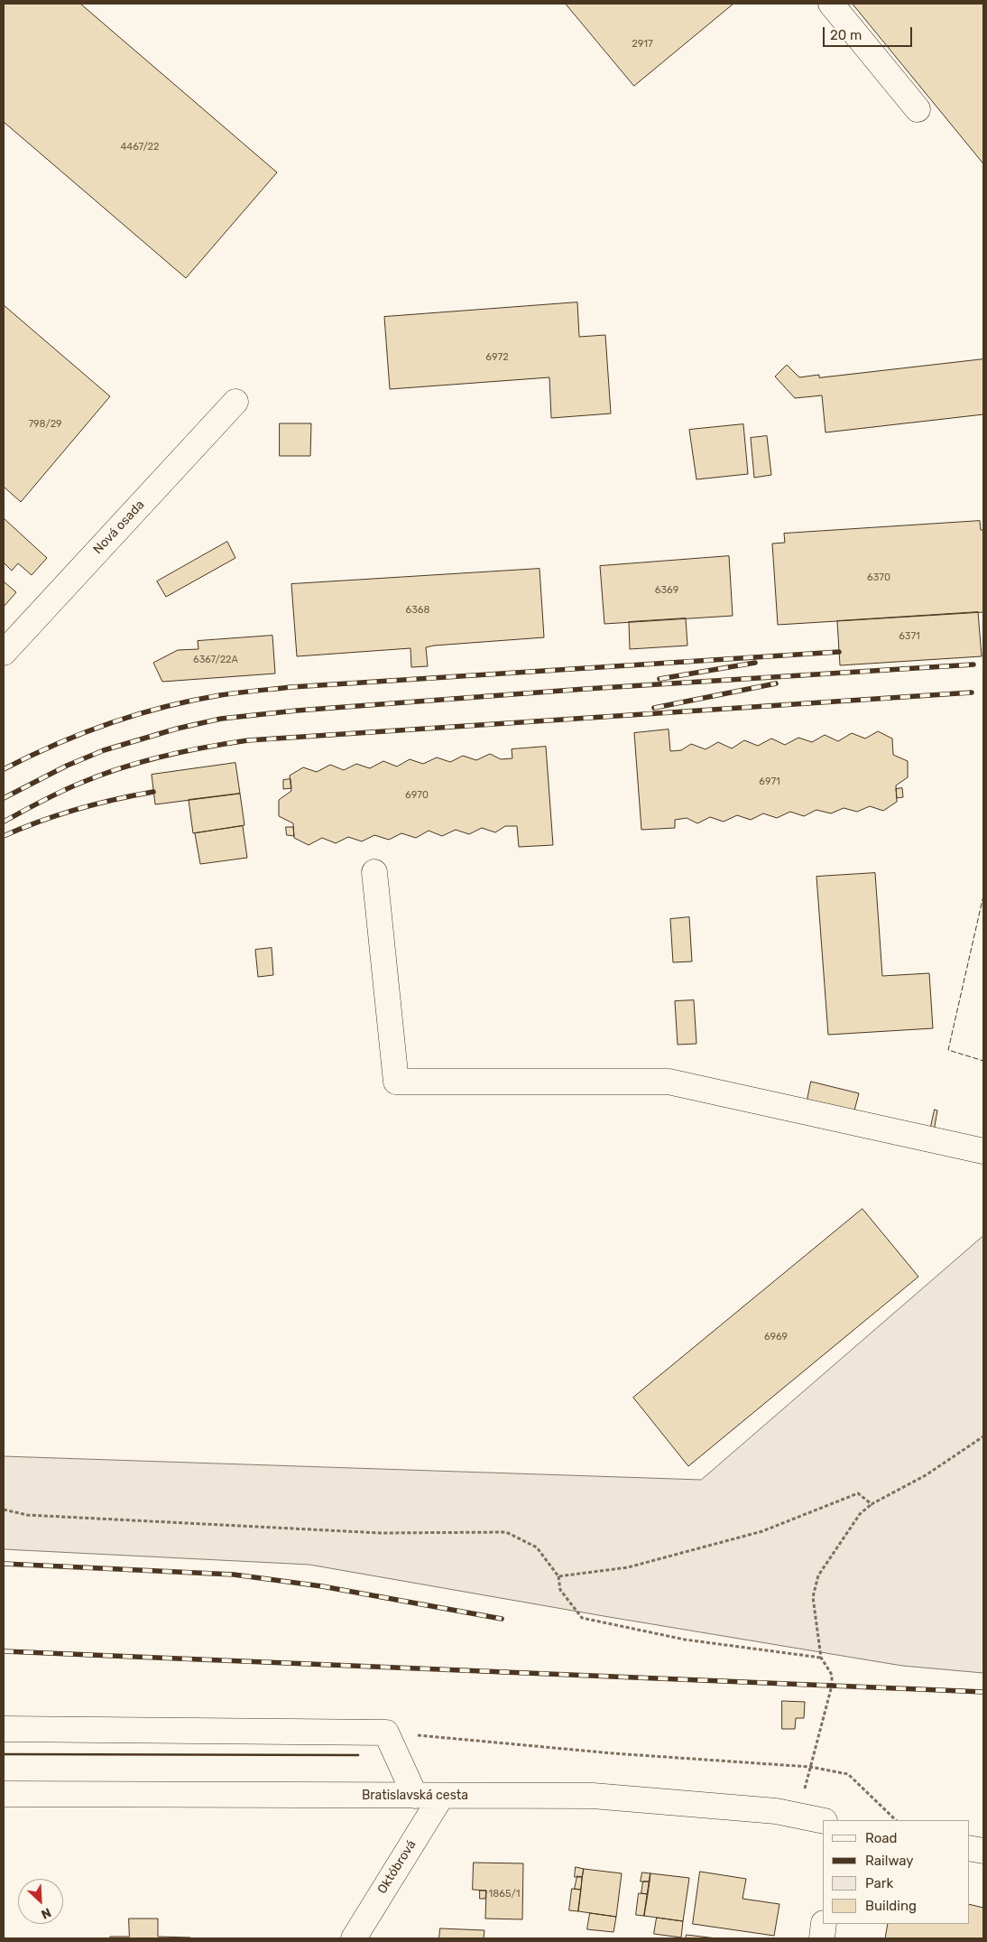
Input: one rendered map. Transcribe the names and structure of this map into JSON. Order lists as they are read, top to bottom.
{
  "streets": {
    "street": ["Nová osada", "Bratislavská cesta", "Októbrová"]
  },
  "crossings": [
    ["Bratislavská cesta", "Októbrová"]
  ],
  "house_numbers": [
    "2917",
    "4467/22",
    "6972",
    "798/29",
    "6370",
    "6369",
    "6368",
    "6371",
    "6367/22A",
    "6971",
    "6970",
    "6969",
    "1865/1"
  ],
  "legend": [
    "Road",
    "Railway",
    "Park",
    "Building"
  ],
  "scale_bar": "20 m",
  "north": "bottom right"
}
